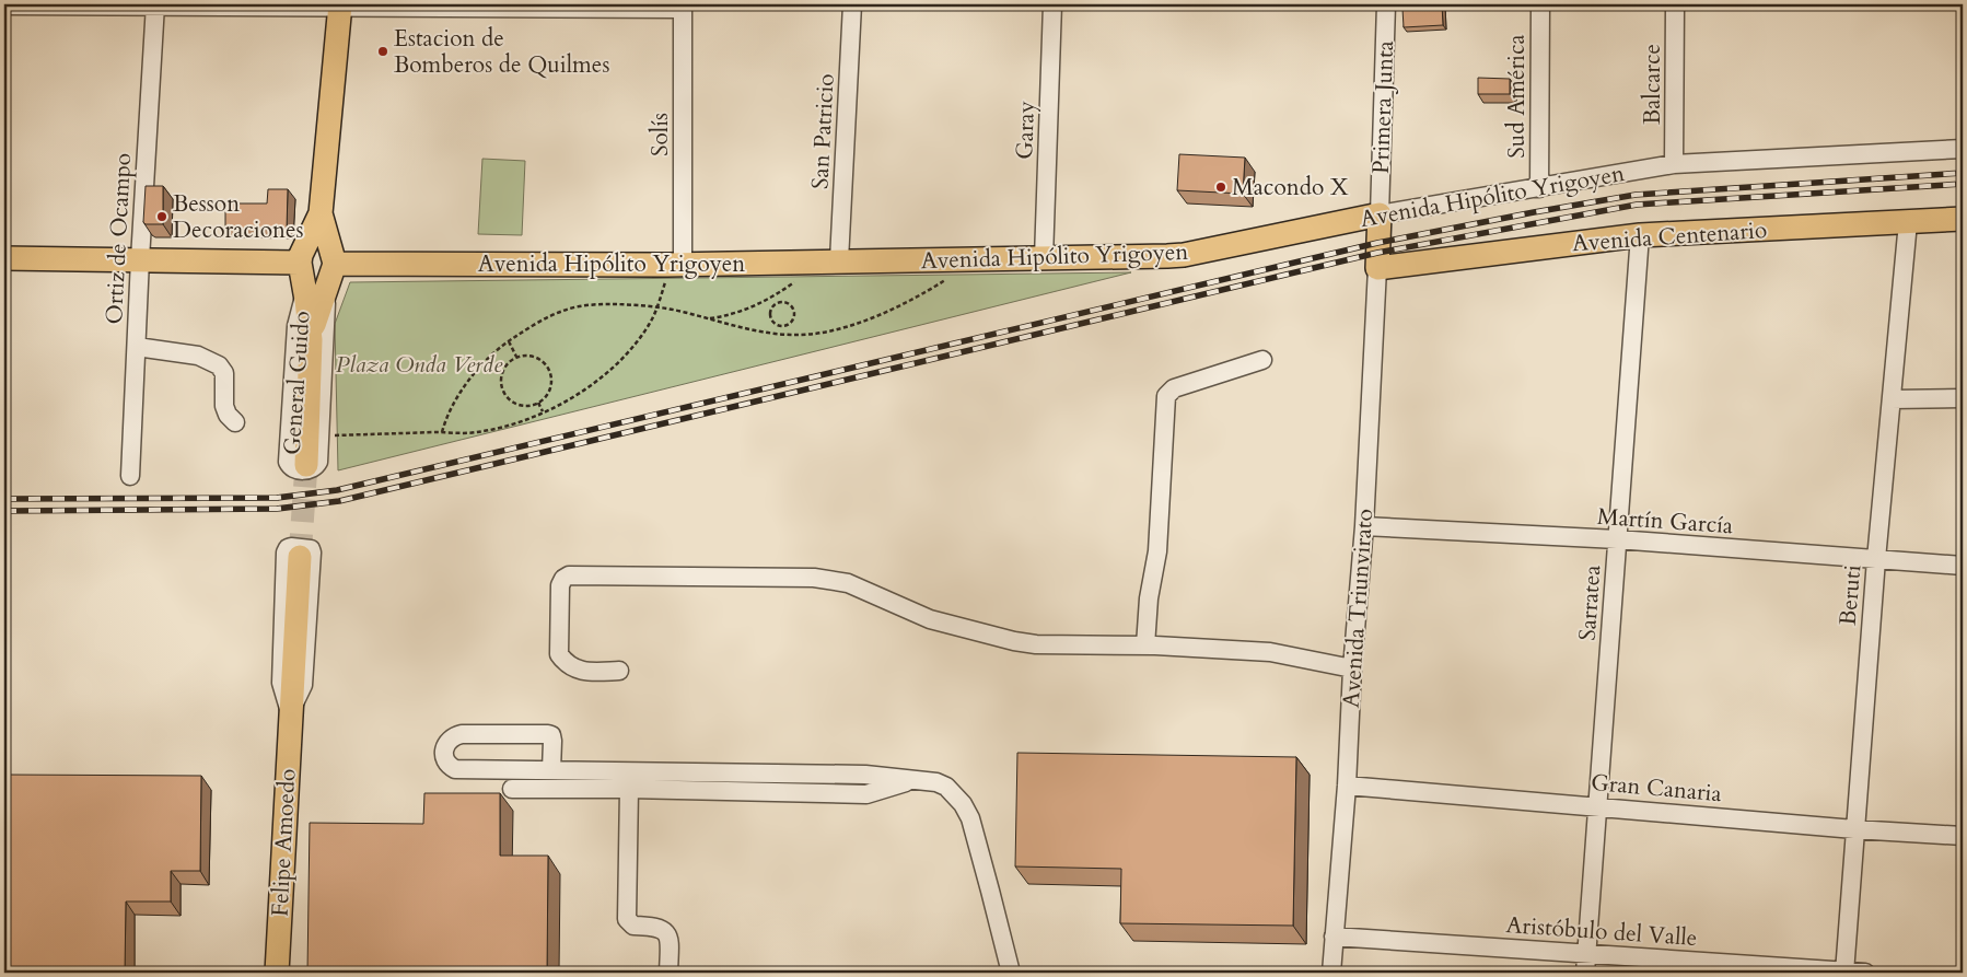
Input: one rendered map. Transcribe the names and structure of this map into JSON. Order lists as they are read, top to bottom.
{
  "streets": {
    "main road": [
      "Primera Junta",
      "Avenida Hipólito Yrigoyen",
      "Avenida Centenario",
      "General Guido",
      "Avenida Triunvirato",
      "Felipe Amoedo"
    ],
    "street": [
      "Balcarce",
      "Sud América",
      "Garay",
      "San Patricio",
      "Solís",
      "Ortiz de Ocampo",
      "Martín García",
      "Beruti",
      "Sarratea",
      "Gran Canaria",
      "Aristóbulo del Valle"
    ]
  },
  "crossings": [
    ["Balcarce", "Avenida Hipólito Yrigoyen"],
    ["Sud América", "Avenida Hipólito Yrigoyen"],
    ["Primera Junta", "Avenida Hipólito Yrigoyen"],
    ["Primera Junta", "Avenida Triunvirato"],
    ["Garay", "Avenida Hipólito Yrigoyen"],
    ["San Patricio", "Avenida Hipólito Yrigoyen"],
    ["Solís", "Avenida Hipólito Yrigoyen"],
    ["Avenida Hipólito Yrigoyen", "General Guido"],
    ["Avenida Centenario", "Beruti"],
    ["Avenida Centenario", "Sarratea"],
    ["Avenida Centenario", "Avenida Triunvirato"],
    ["Martín García", "Beruti"],
    ["Martín García", "Sarratea"],
    ["Martín García", "Avenida Triunvirato"],
    ["Beruti", "Gran Canaria"],
    ["Beruti", "Aristóbulo del Valle"],
    ["Sarratea", "Gran Canaria"],
    ["Sarratea", "Aristóbulo del Valle"],
    ["Avenida Triunvirato", "Gran Canaria"],
    ["Avenida Triunvirato", "Aristóbulo del Valle"]
  ],
  "parks": ["Plaza Onda Verde"],
  "places": ["Estacion de Bomberos de Quilmes", "Macondo X", "Besson Decoraciones"]
}
